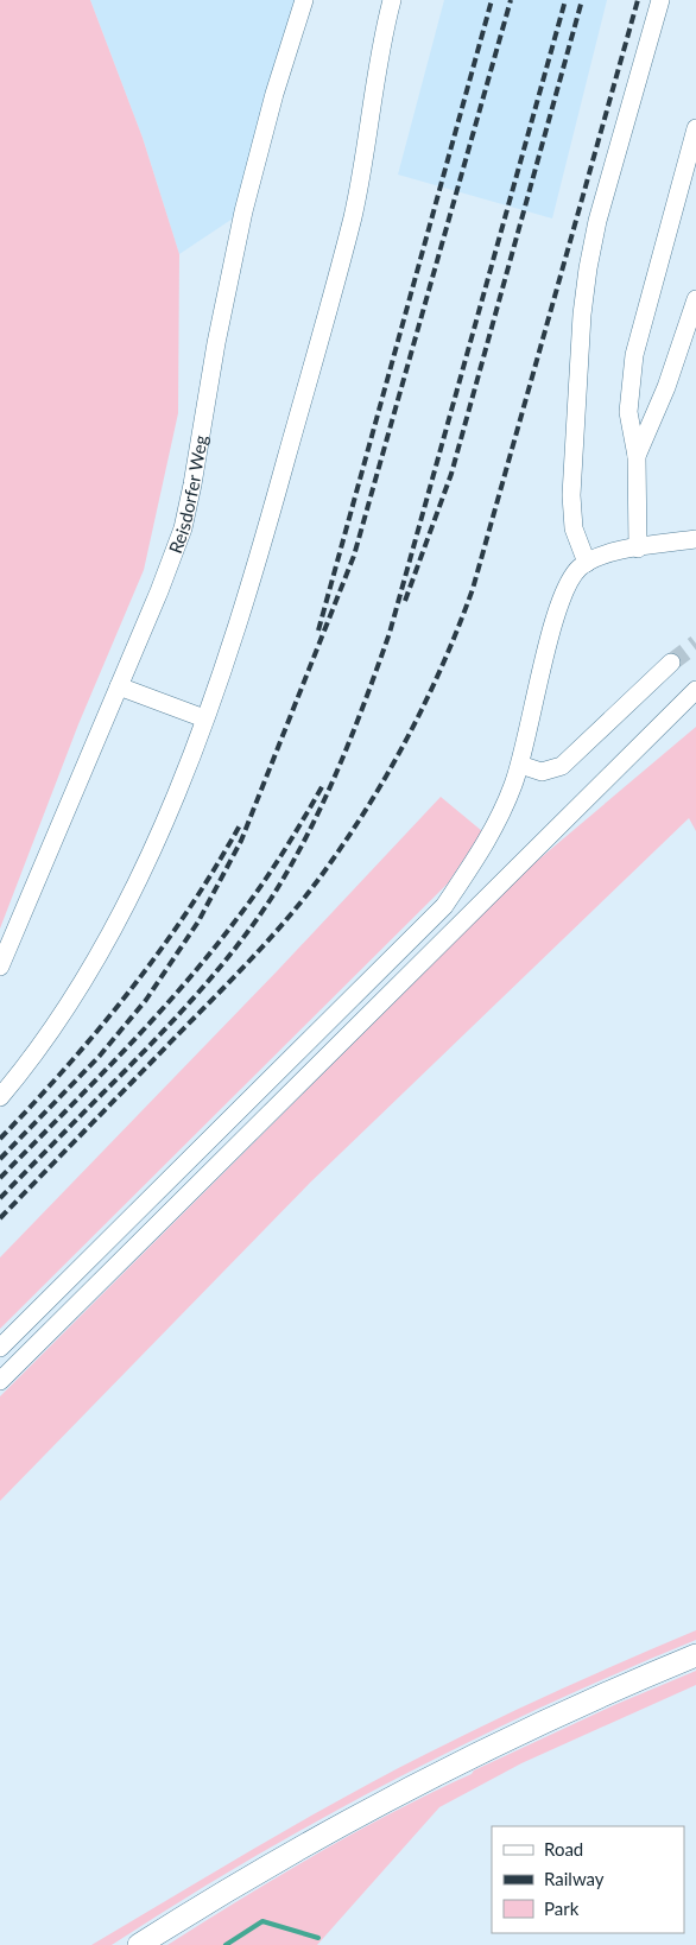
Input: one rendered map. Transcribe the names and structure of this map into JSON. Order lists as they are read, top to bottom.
{
  "streets": {
    "street": ["Reisdorfer Weg"]
  },
  "legend": ["Road", "Railway", "Park"]
}
